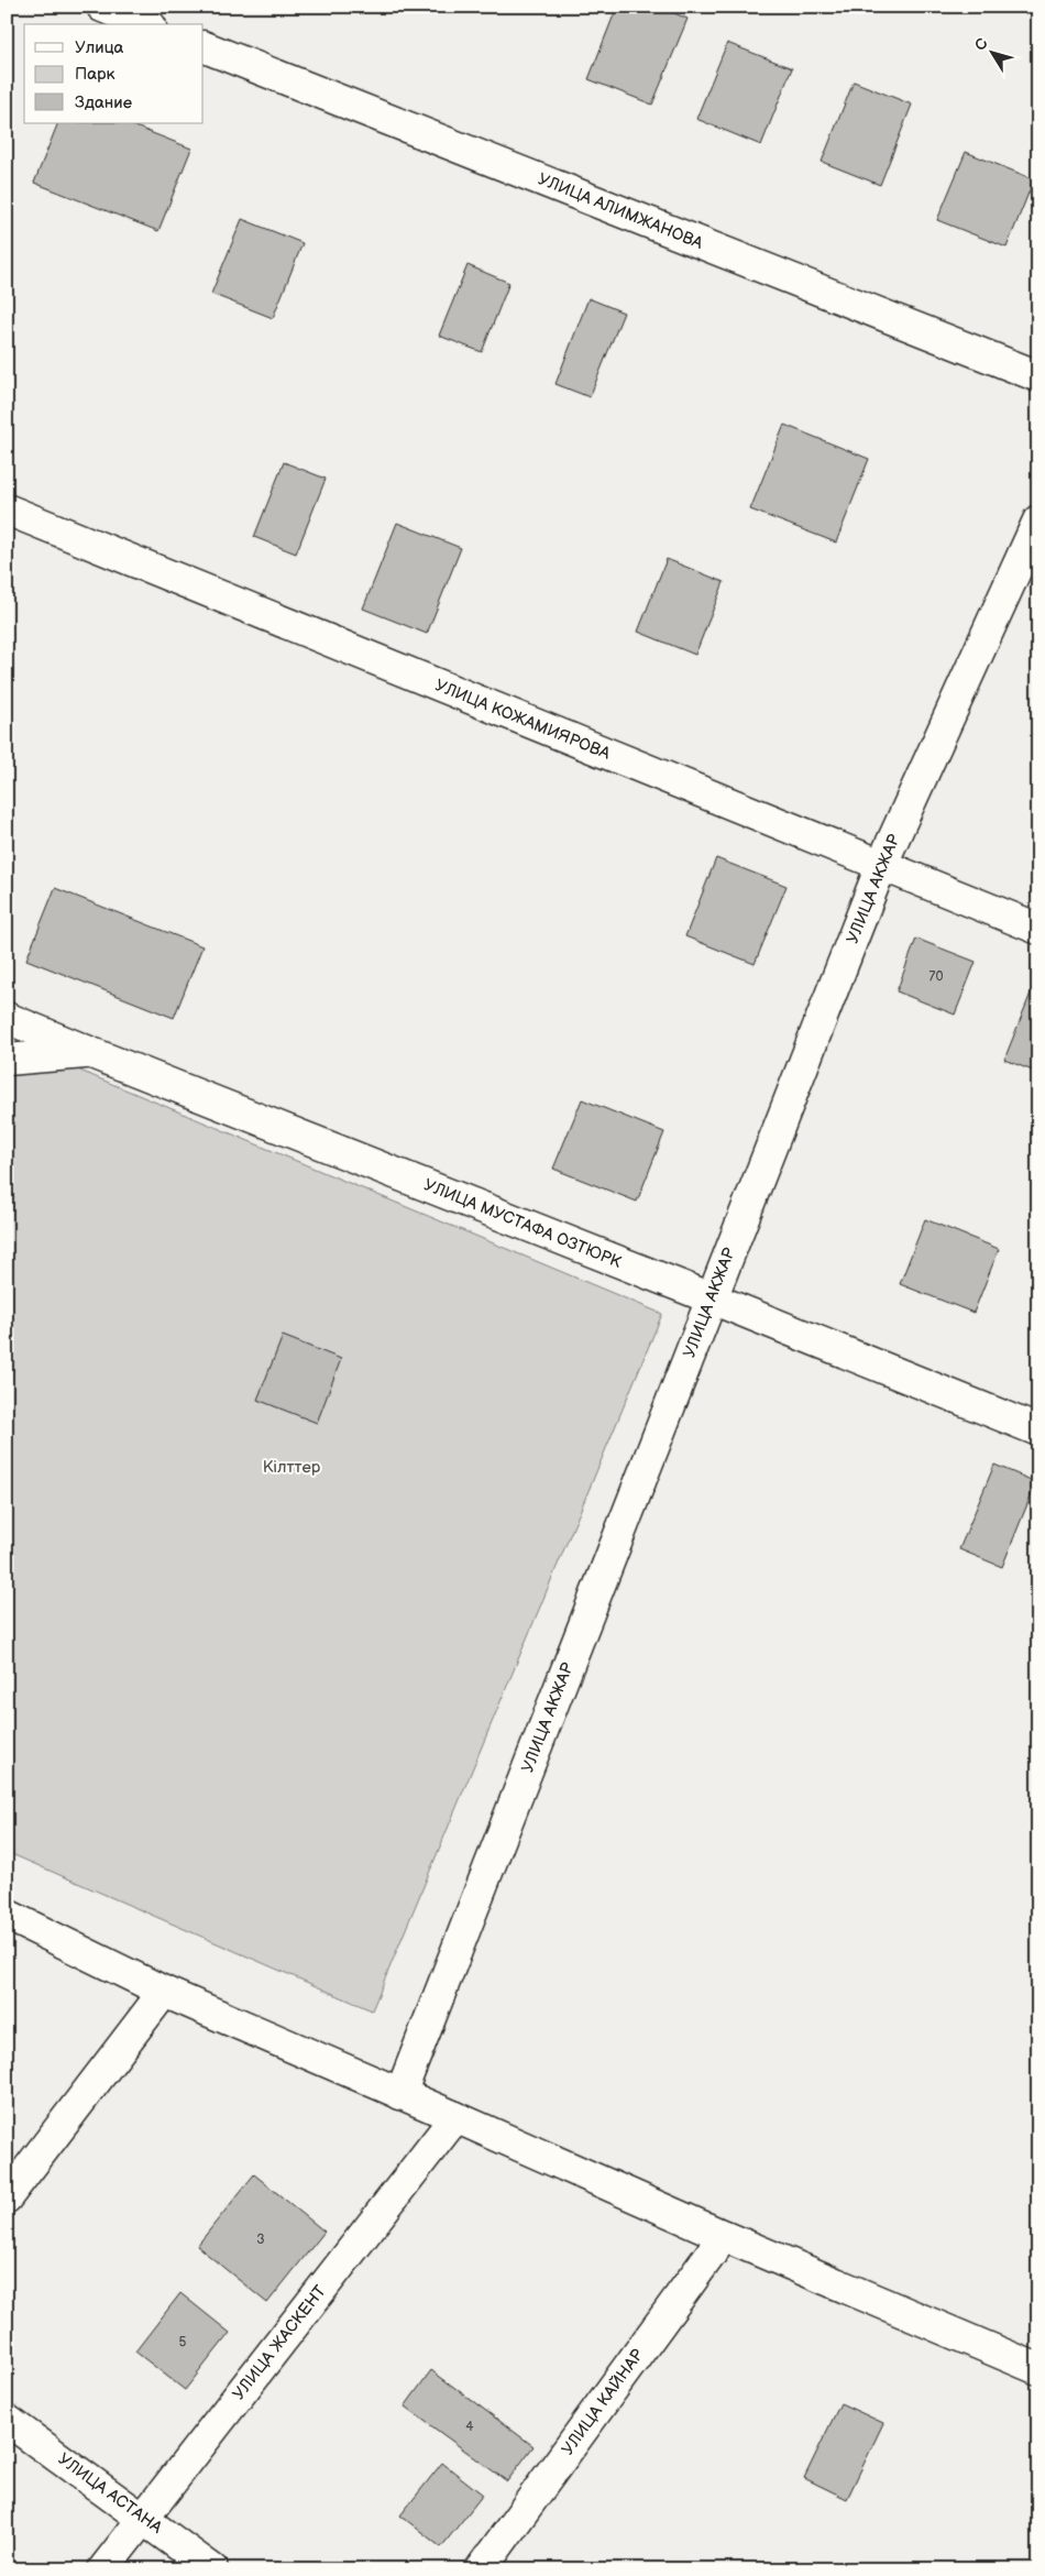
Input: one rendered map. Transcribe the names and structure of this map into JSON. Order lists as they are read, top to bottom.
{
  "streets": {
    "street": [
      "УЛИЦА АЛИМЖАНОВА",
      "УЛИЦА КОЖАМИЯРОВА",
      "УЛИЦА АКЖАР",
      "УЛИЦА МУСТАФА ОЗТЮРК",
      "УЛИЦА ЖАСКЕНТ",
      "УЛИЦА КАЙНАР",
      "УЛИЦА АСТАНА"
    ]
  },
  "crossings": [
    ["УЛИЦА КОЖАМИЯРОВА", "УЛИЦА АКЖАР"],
    ["УЛИЦА АКЖАР", "УЛИЦА МУСТАФА ОЗТЮРК"],
    ["УЛИЦА ЖАСКЕНТ", "УЛИЦА АСТАНА"]
  ],
  "parks": ["Кілттер"],
  "house_numbers": [
    "70",
    "3",
    "5",
    "4"
  ],
  "legend": ["Улица", "Парк", "Здание"],
  "north": "top left"
}
